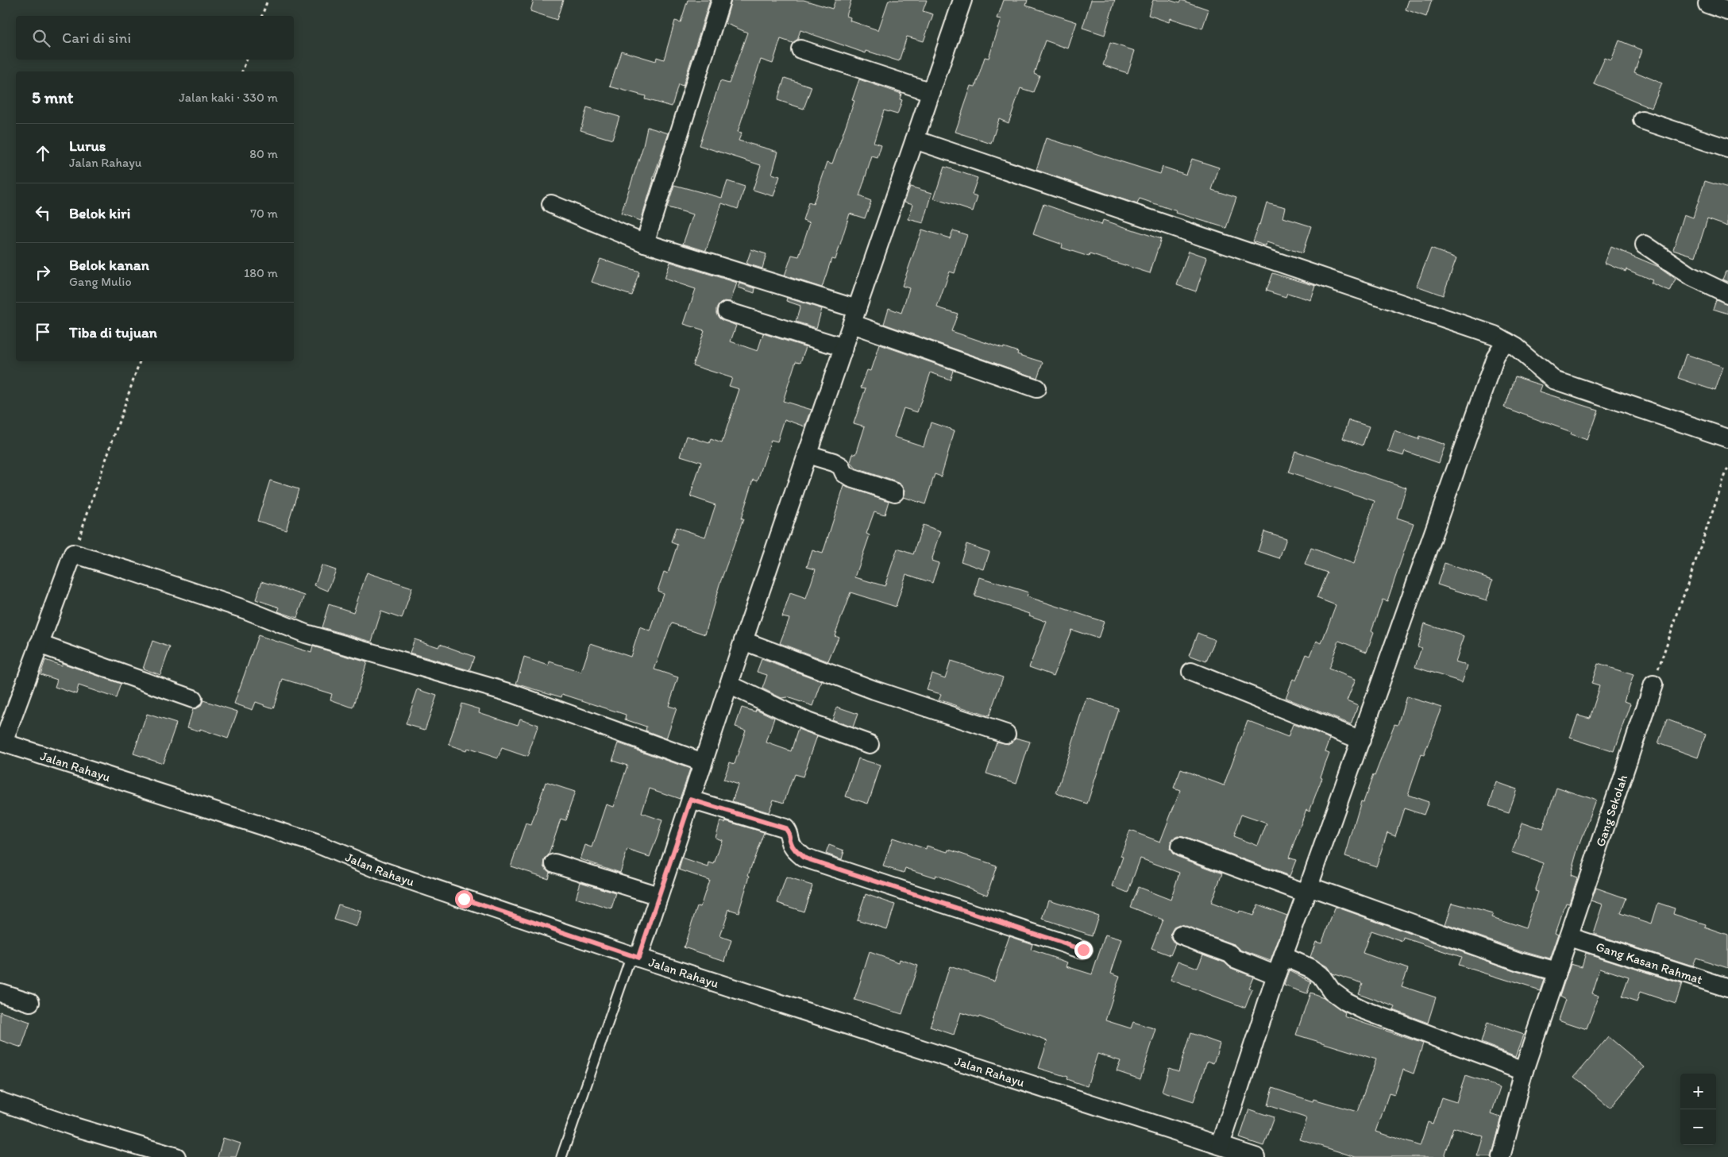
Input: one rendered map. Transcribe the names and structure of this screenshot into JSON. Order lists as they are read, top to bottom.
{
  "streets": {
    "street": ["Jalan Rahayu", "Gang Sekolah", "Gang Kasan Rahmat"]
  },
  "crossings": [
    ["Gang Sekolah", "Gang Kasan Rahmat"]
  ],
  "page": {
    "search": "Cari di sini",
    "heading": ["5 mnt", "Jalan kaki · 330 m"],
    "list": [
      ["Lurus", "Jalan Rahayu", "80 m"],
      ["Belok kiri", "70 m"],
      ["Belok kanan", "Gang Mulio", "180 m"],
      "Tiba di tujuan"
    ],
    "map_buttons": ["+", "−"]
  }
}
